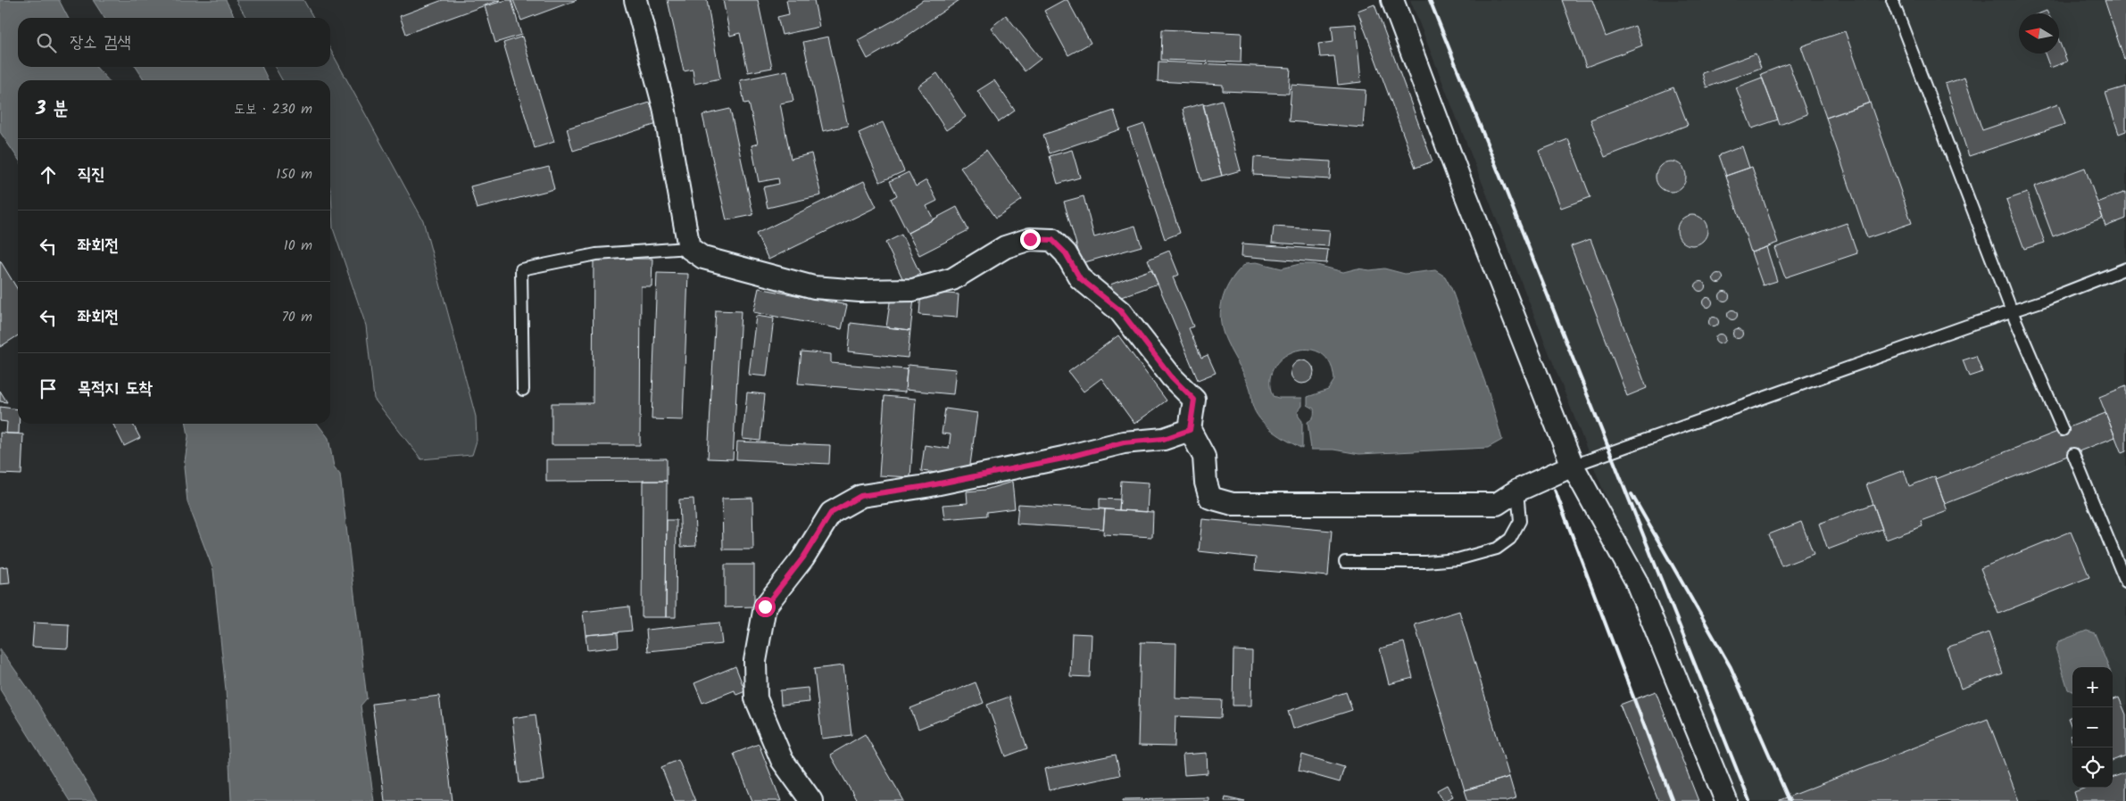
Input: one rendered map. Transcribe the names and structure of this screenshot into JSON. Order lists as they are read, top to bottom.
{
  "north": "left",
  "page": {
    "search": "장소 검색",
    "heading": ["3 분", "도보 · 230 m"],
    "list": [
      ["직진", "150 m"],
      ["좌회전", "10 m"],
      ["좌회전", "70 m"],
      "목적지 도착"
    ],
    "map_buttons": ["+", "−"]
  }
}
